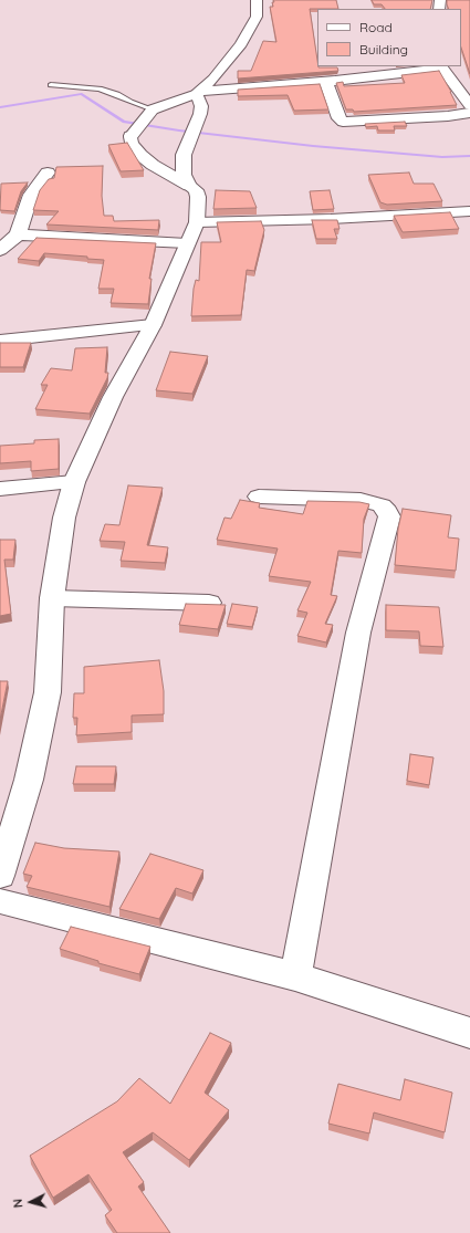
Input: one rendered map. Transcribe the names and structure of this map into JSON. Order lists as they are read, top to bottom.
{
  "legend": ["Road", "Building"],
  "north": "left"
}
